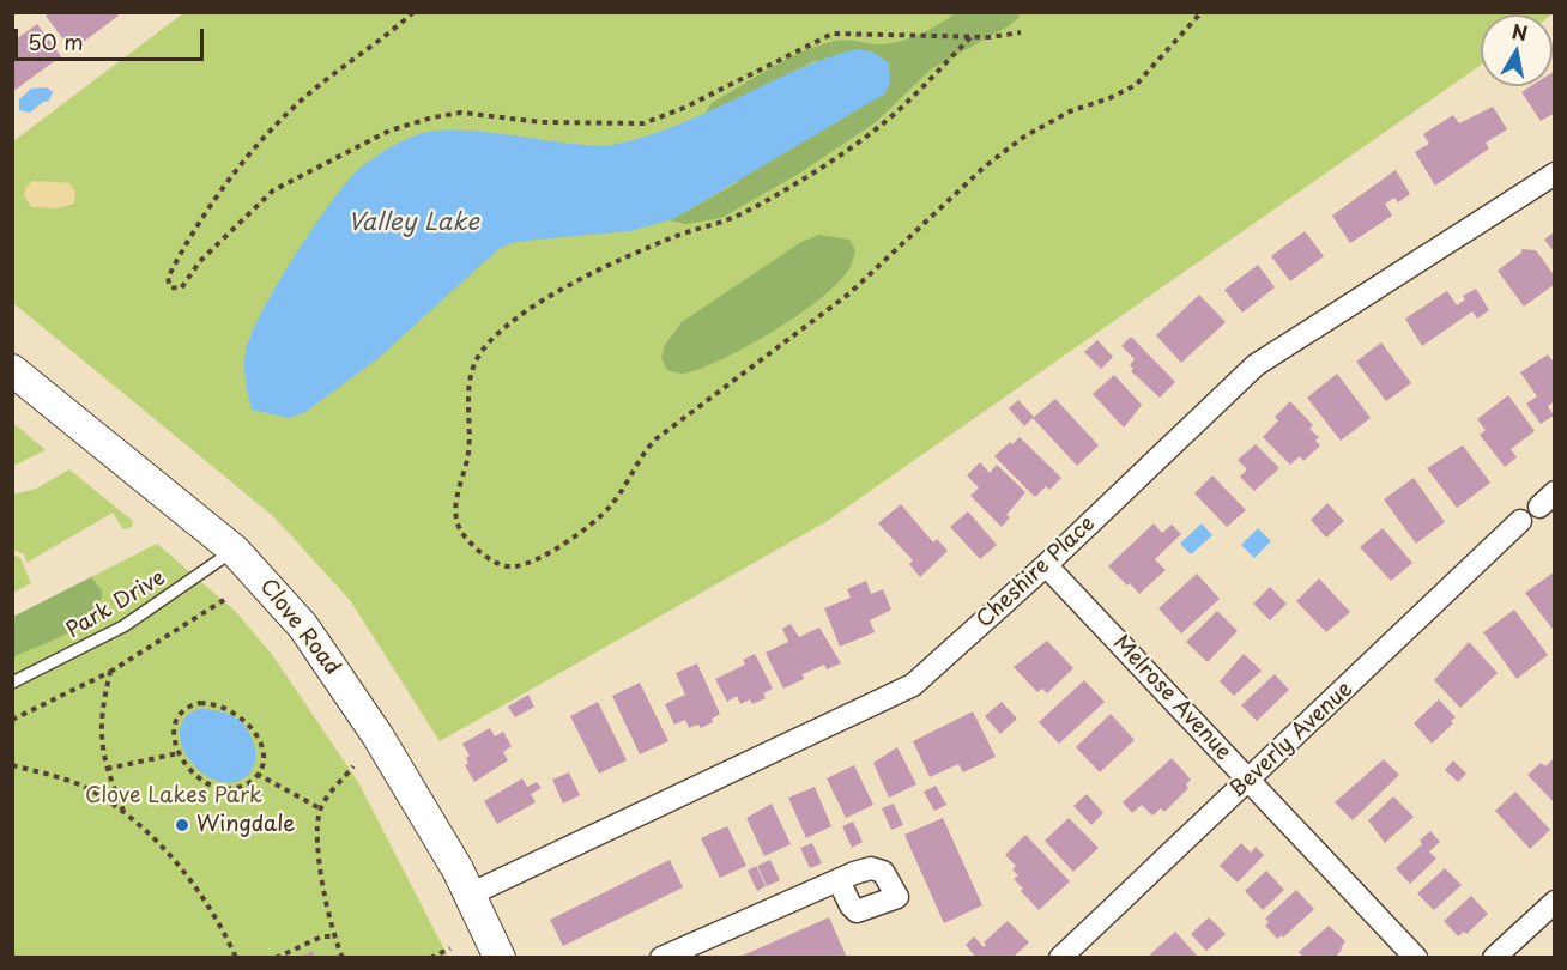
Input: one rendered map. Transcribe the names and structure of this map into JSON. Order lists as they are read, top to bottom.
{
  "streets": {
    "main road": ["Clove Road"],
    "street": ["Cheshire Place", "Melrose Avenue", "Beverly Avenue"],
    "lane": ["Park Drive"]
  },
  "crossings": [
    ["Cheshire Place", "Clove Road"],
    ["Cheshire Place", "Melrose Avenue"],
    ["Park Drive", "Clove Road"],
    ["Melrose Avenue", "Beverly Avenue"]
  ],
  "water": ["Valley Lake"],
  "parks": ["Clove Lakes Park"],
  "places": ["Wingdale"],
  "scale_bar": "50 m",
  "north": "top"
}
